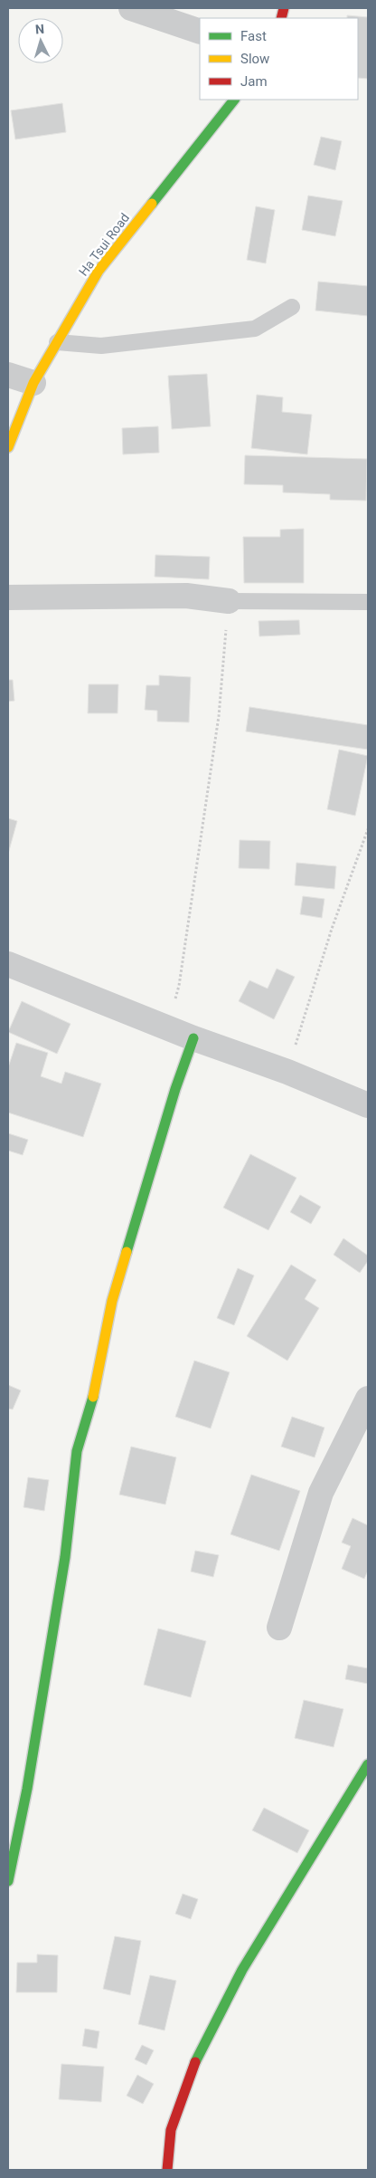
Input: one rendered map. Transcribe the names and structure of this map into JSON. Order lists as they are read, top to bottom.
{
  "streets": {
    "street": ["Ha Tsui Road"]
  },
  "legend": ["Fast", "Slow", "Jam"],
  "north": "top"
}
